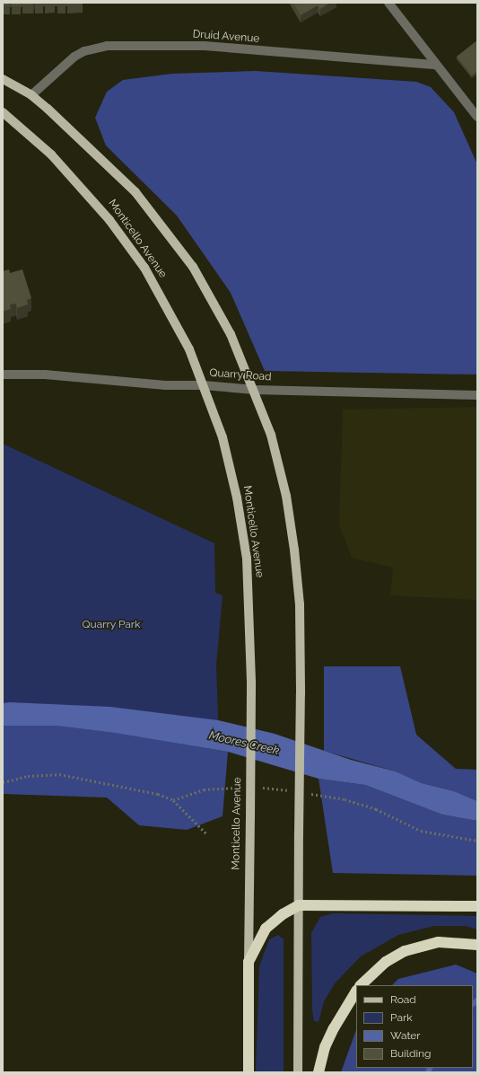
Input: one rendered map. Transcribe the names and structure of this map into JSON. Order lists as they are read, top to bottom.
{
  "streets": {
    "highway": ["Monticello Avenue"],
    "street": ["Druid Avenue", "Quarry Road"]
  },
  "crossings": [
    ["Monticello Avenue", "Quarry Road"]
  ],
  "water": ["Moores Creek"],
  "parks": ["Quarry Park"],
  "legend": [
    "Road",
    "Park",
    "Water",
    "Building"
  ]
}
